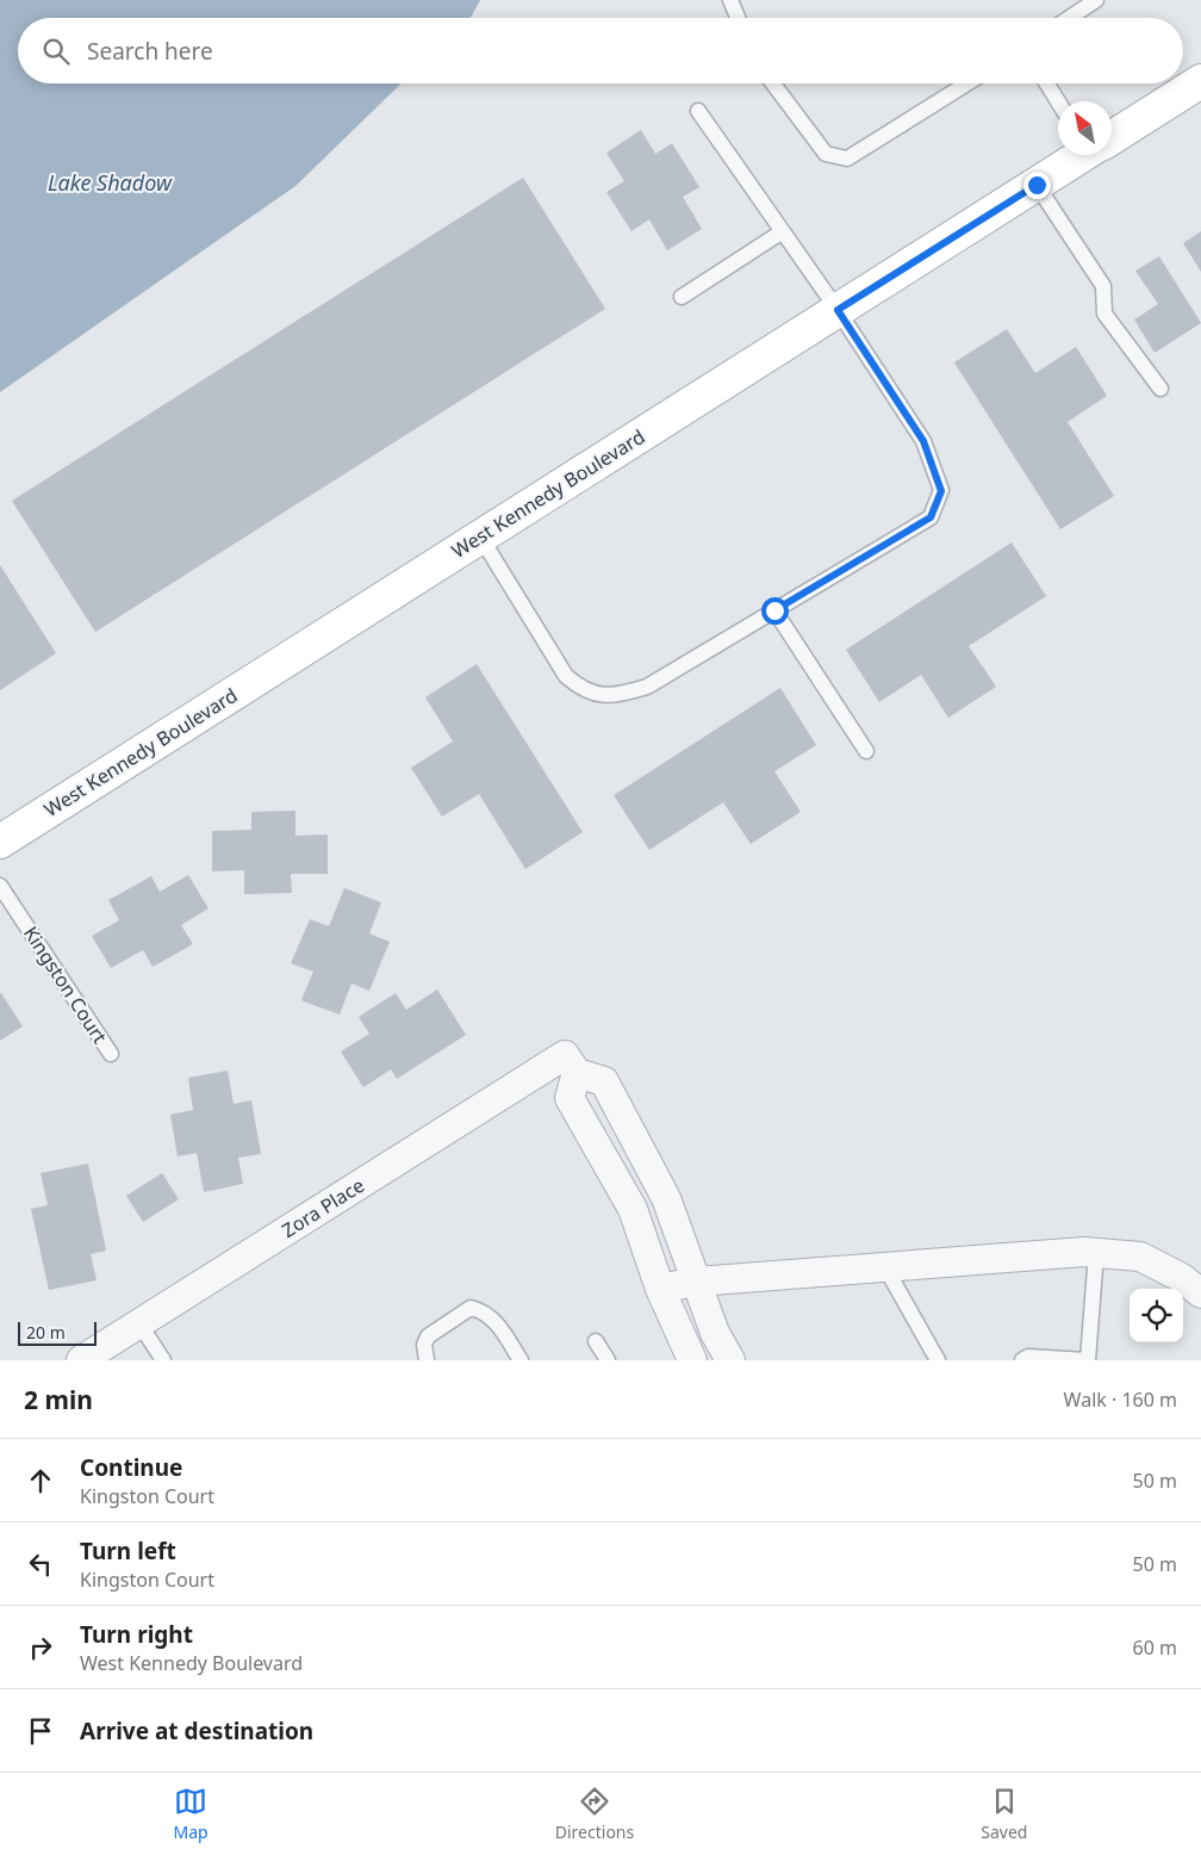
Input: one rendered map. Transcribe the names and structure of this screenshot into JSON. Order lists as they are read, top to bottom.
{
  "streets": {
    "main road": ["West Kennedy Boulevard"],
    "street": ["Zora Place"],
    "lane": ["Kingston Court"]
  },
  "water": ["Lake Shadow"],
  "scale_bar": "20 m",
  "north": "top left",
  "page": {
    "search": "Search here",
    "scale": "20 m",
    "heading": ["2 min", "Walk · 160 m"],
    "list": [
      ["Continue", "Kingston Court", "50 m"],
      ["Turn left", "Kingston Court", "50 m"],
      ["Turn right", "West Kennedy Boulevard", "60 m"],
      "Arrive at destination"
    ],
    "nav": ["Map", "Directions", "Saved"]
  }
}
